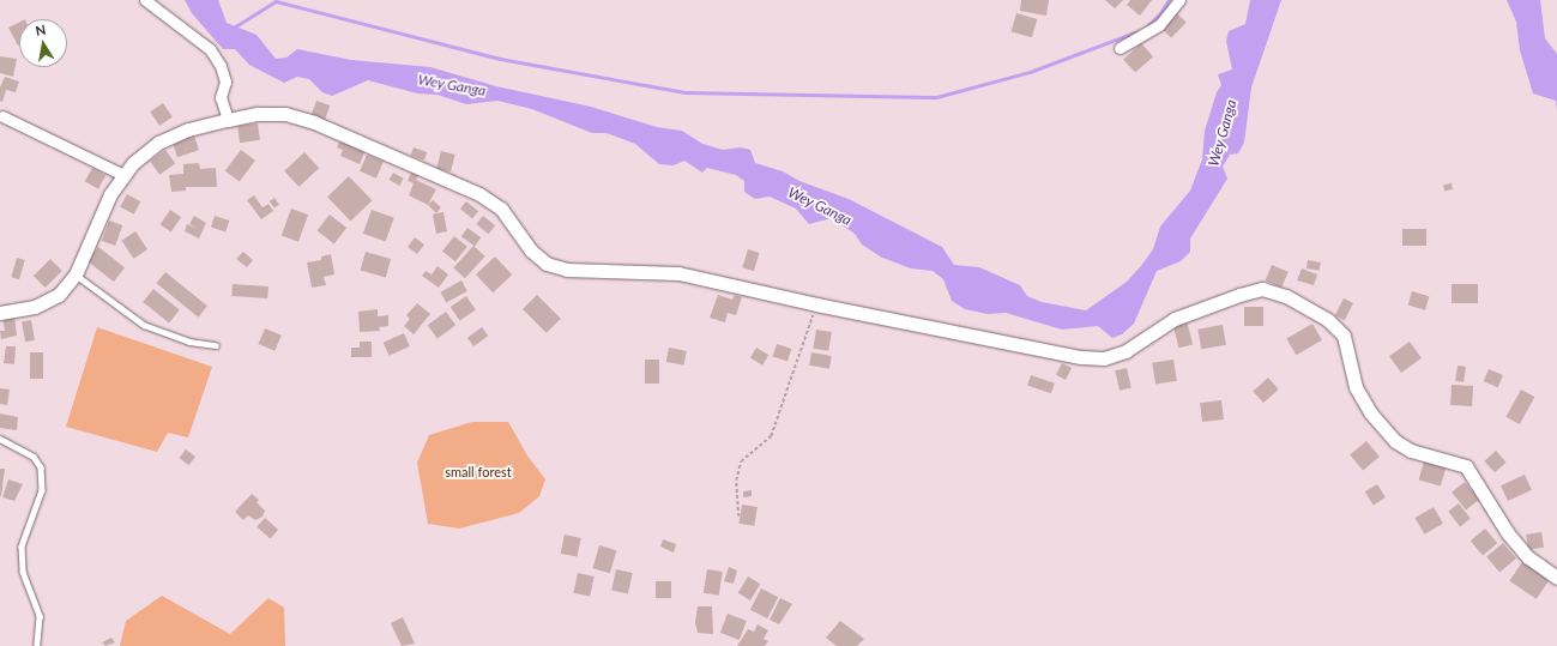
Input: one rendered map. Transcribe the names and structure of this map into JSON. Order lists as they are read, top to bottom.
{
  "water": ["Wey Ganga"],
  "parks": ["small forest"],
  "north": "top"
}
